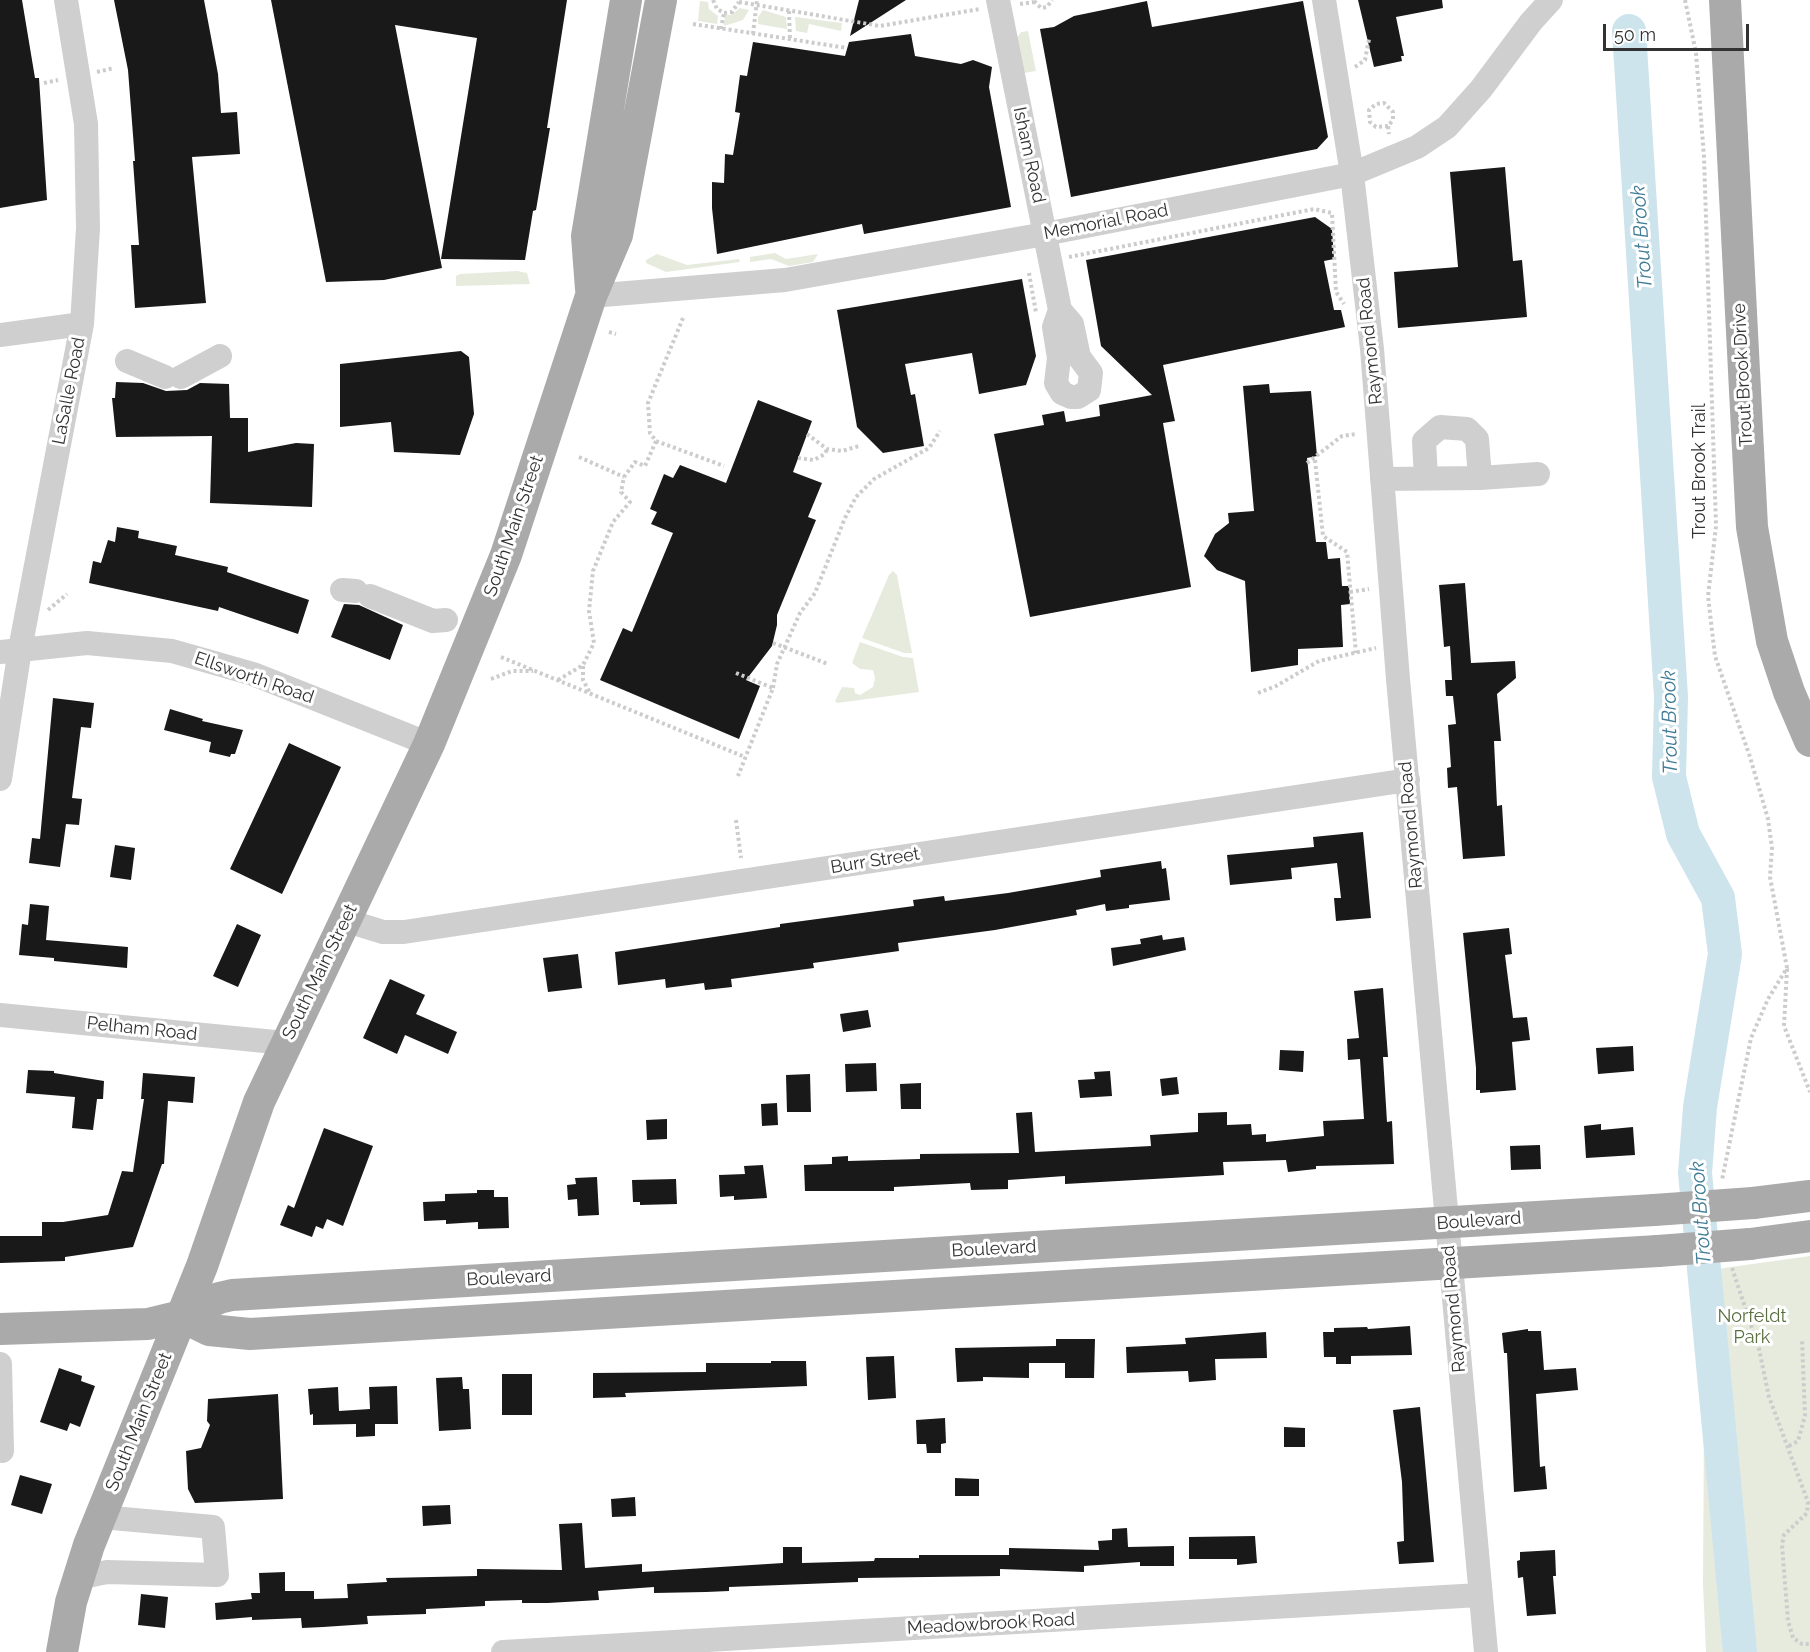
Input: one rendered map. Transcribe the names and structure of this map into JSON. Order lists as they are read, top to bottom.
{
  "streets": {
    "main road": ["Trout Brook Drive", "South Main Street", "Boulevard"],
    "street": [
      "Isham Road",
      "Memorial Road",
      "Raymond Road",
      "LaSalle Road",
      "Ellsworth Road",
      "Burr Street",
      "Pelham Road",
      "Meadowbrook Road"
    ],
    "path": ["Trout Brook Trail"]
  },
  "crossings": [
    ["Isham Road", "Memorial Road"],
    ["Memorial Road", "Raymond Road"],
    ["Memorial Road", "South Main Street"],
    ["Raymond Road", "Burr Street"],
    ["Raymond Road", "Boulevard"],
    ["Raymond Road", "Meadowbrook Road"],
    ["LaSalle Road", "Ellsworth Road"],
    ["South Main Street", "Ellsworth Road"],
    ["South Main Street", "Burr Street"],
    ["South Main Street", "Pelham Road"],
    ["South Main Street", "Boulevard"]
  ],
  "water": ["Trout Brook"],
  "parks": ["Norfeldt Park"],
  "scale_bar": "50 m"
}
